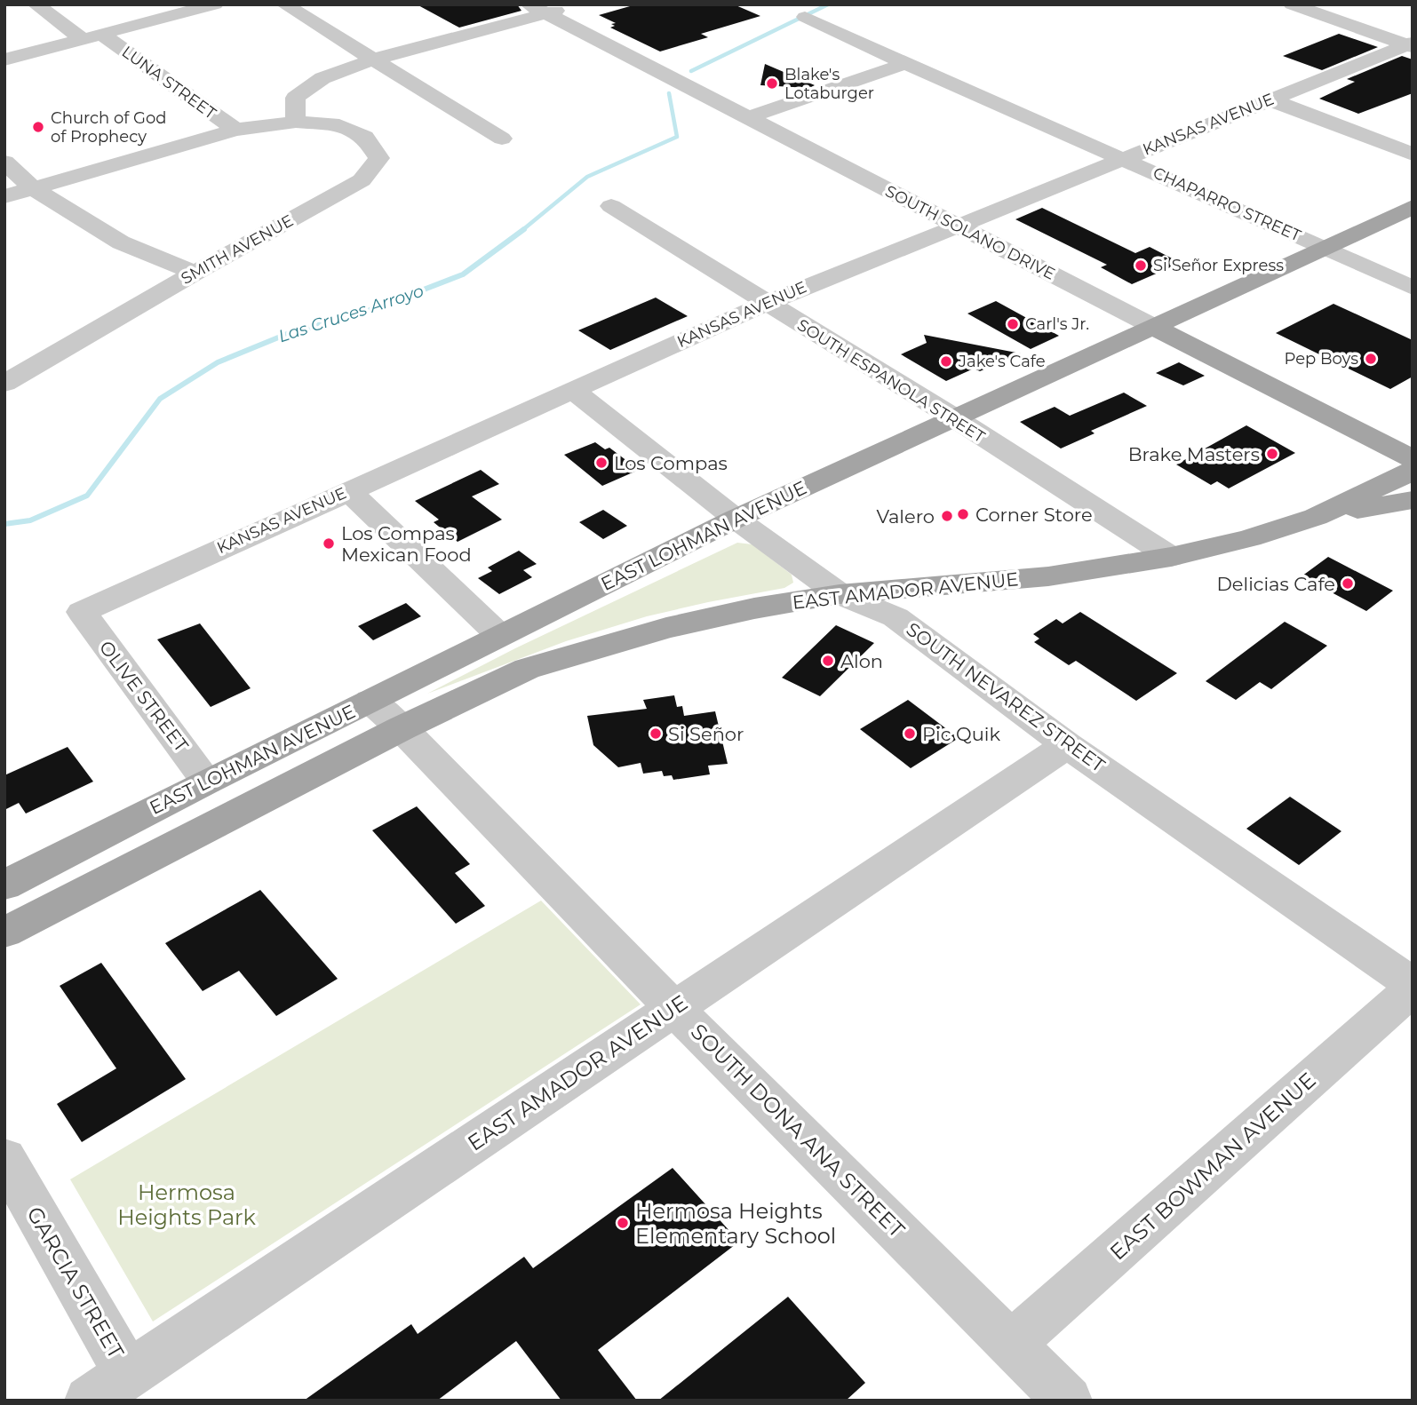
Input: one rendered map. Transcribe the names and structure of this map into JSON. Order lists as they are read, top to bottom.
{
  "streets": {
    "main road": ["SOUTH SOLANO DRIVE", "EAST LOHMAN AVENUE", "EAST AMADOR AVENUE"],
    "street": [
      "LUNA STREET",
      "KANSAS AVENUE",
      "CHAPARRO STREET",
      "SMITH AVENUE",
      "SOUTH ESPANOLA STREET",
      "OLIVE STREET",
      "SOUTH NEVAREZ STREET",
      "SOUTH DONA ANA STREET",
      "EAST BOWMAN AVENUE",
      "GARCIA STREET"
    ]
  },
  "crossings": [
    ["KANSAS AVENUE", "CHAPARRO STREET"],
    ["KANSAS AVENUE", "SOUTH SOLANO DRIVE"],
    ["KANSAS AVENUE", "SOUTH ESPANOLA STREET"],
    ["KANSAS AVENUE", "OLIVE STREET"],
    ["KANSAS AVENUE", "SOUTH NEVAREZ STREET"],
    ["CHAPARRO STREET", "EAST LOHMAN AVENUE"],
    ["SOUTH SOLANO DRIVE", "EAST LOHMAN AVENUE"],
    ["SOUTH ESPANOLA STREET", "EAST LOHMAN AVENUE"],
    ["SOUTH ESPANOLA STREET", "EAST AMADOR AVENUE"],
    ["EAST LOHMAN AVENUE", "EAST AMADOR AVENUE"],
    ["EAST LOHMAN AVENUE", "OLIVE STREET"],
    ["EAST LOHMAN AVENUE", "SOUTH NEVAREZ STREET"],
    ["EAST LOHMAN AVENUE", "SOUTH DONA ANA STREET"],
    ["EAST AMADOR AVENUE", "SOUTH NEVAREZ STREET"],
    ["EAST AMADOR AVENUE", "SOUTH DONA ANA STREET"],
    ["EAST AMADOR AVENUE", "GARCIA STREET"],
    ["SOUTH NEVAREZ STREET", "EAST BOWMAN AVENUE"],
    ["SOUTH DONA ANA STREET", "EAST BOWMAN AVENUE"]
  ],
  "water": ["Las Cruces Arroyo"],
  "parks": ["Hermosa Heights Park"],
  "places": [
    "Blake's Lotaburger",
    "Church of God of Prophecy",
    "Si Señor Express",
    "Carl's Jr.",
    "Pep Boys",
    "Jake's Cafe",
    "Brake Masters",
    "Los Compas",
    "Corner Store",
    "Valero",
    "Los Compas Mexican Food",
    "Delicias Cafe",
    "Alon",
    "Si Señor",
    "Pic Quik",
    "Hermosa Heights Elementary School"
  ]
}
